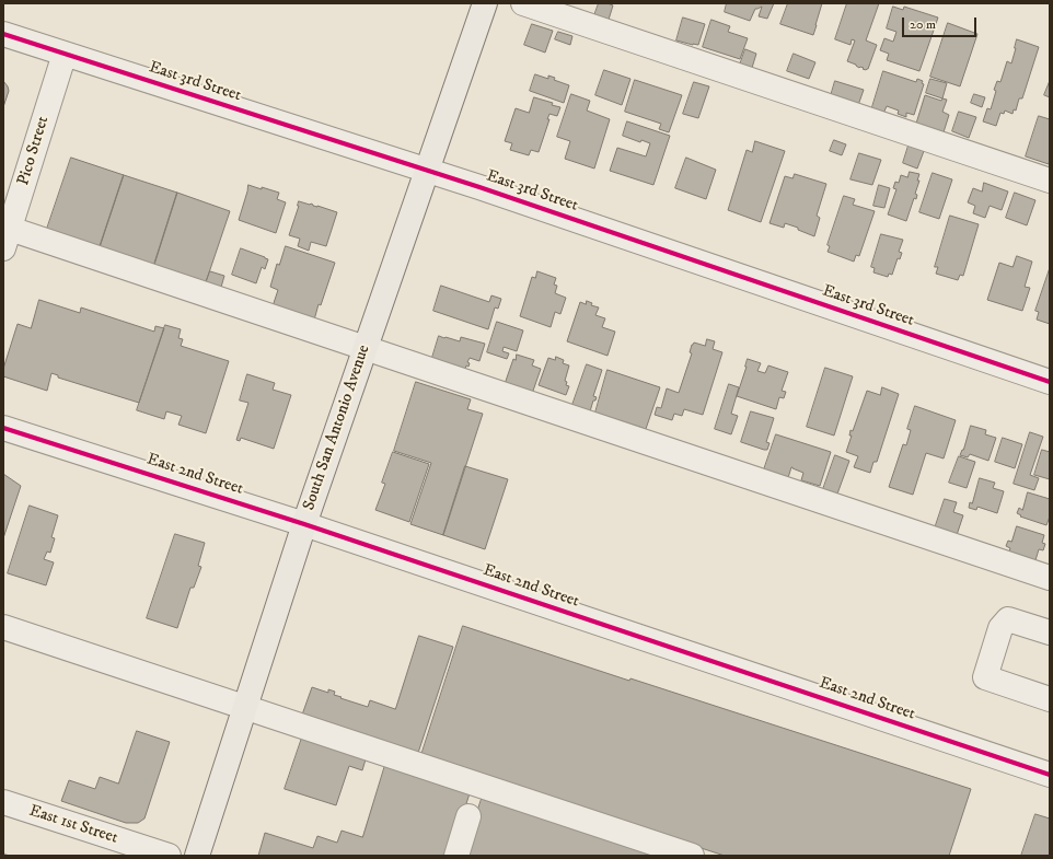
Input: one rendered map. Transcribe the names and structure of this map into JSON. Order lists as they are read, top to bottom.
{
  "streets": {
    "main road": ["South San Antonio Avenue"],
    "street": [
      "East 3rd Street",
      "Pico Street",
      "East 2nd Street",
      "East 1st Street"
    ]
  },
  "crossings": [
    ["East 3rd Street", "Pico Street"],
    ["East 3rd Street", "South San Antonio Avenue"],
    ["South San Antonio Avenue", "East 2nd Street"]
  ],
  "scale_bar": "20 m"
}
